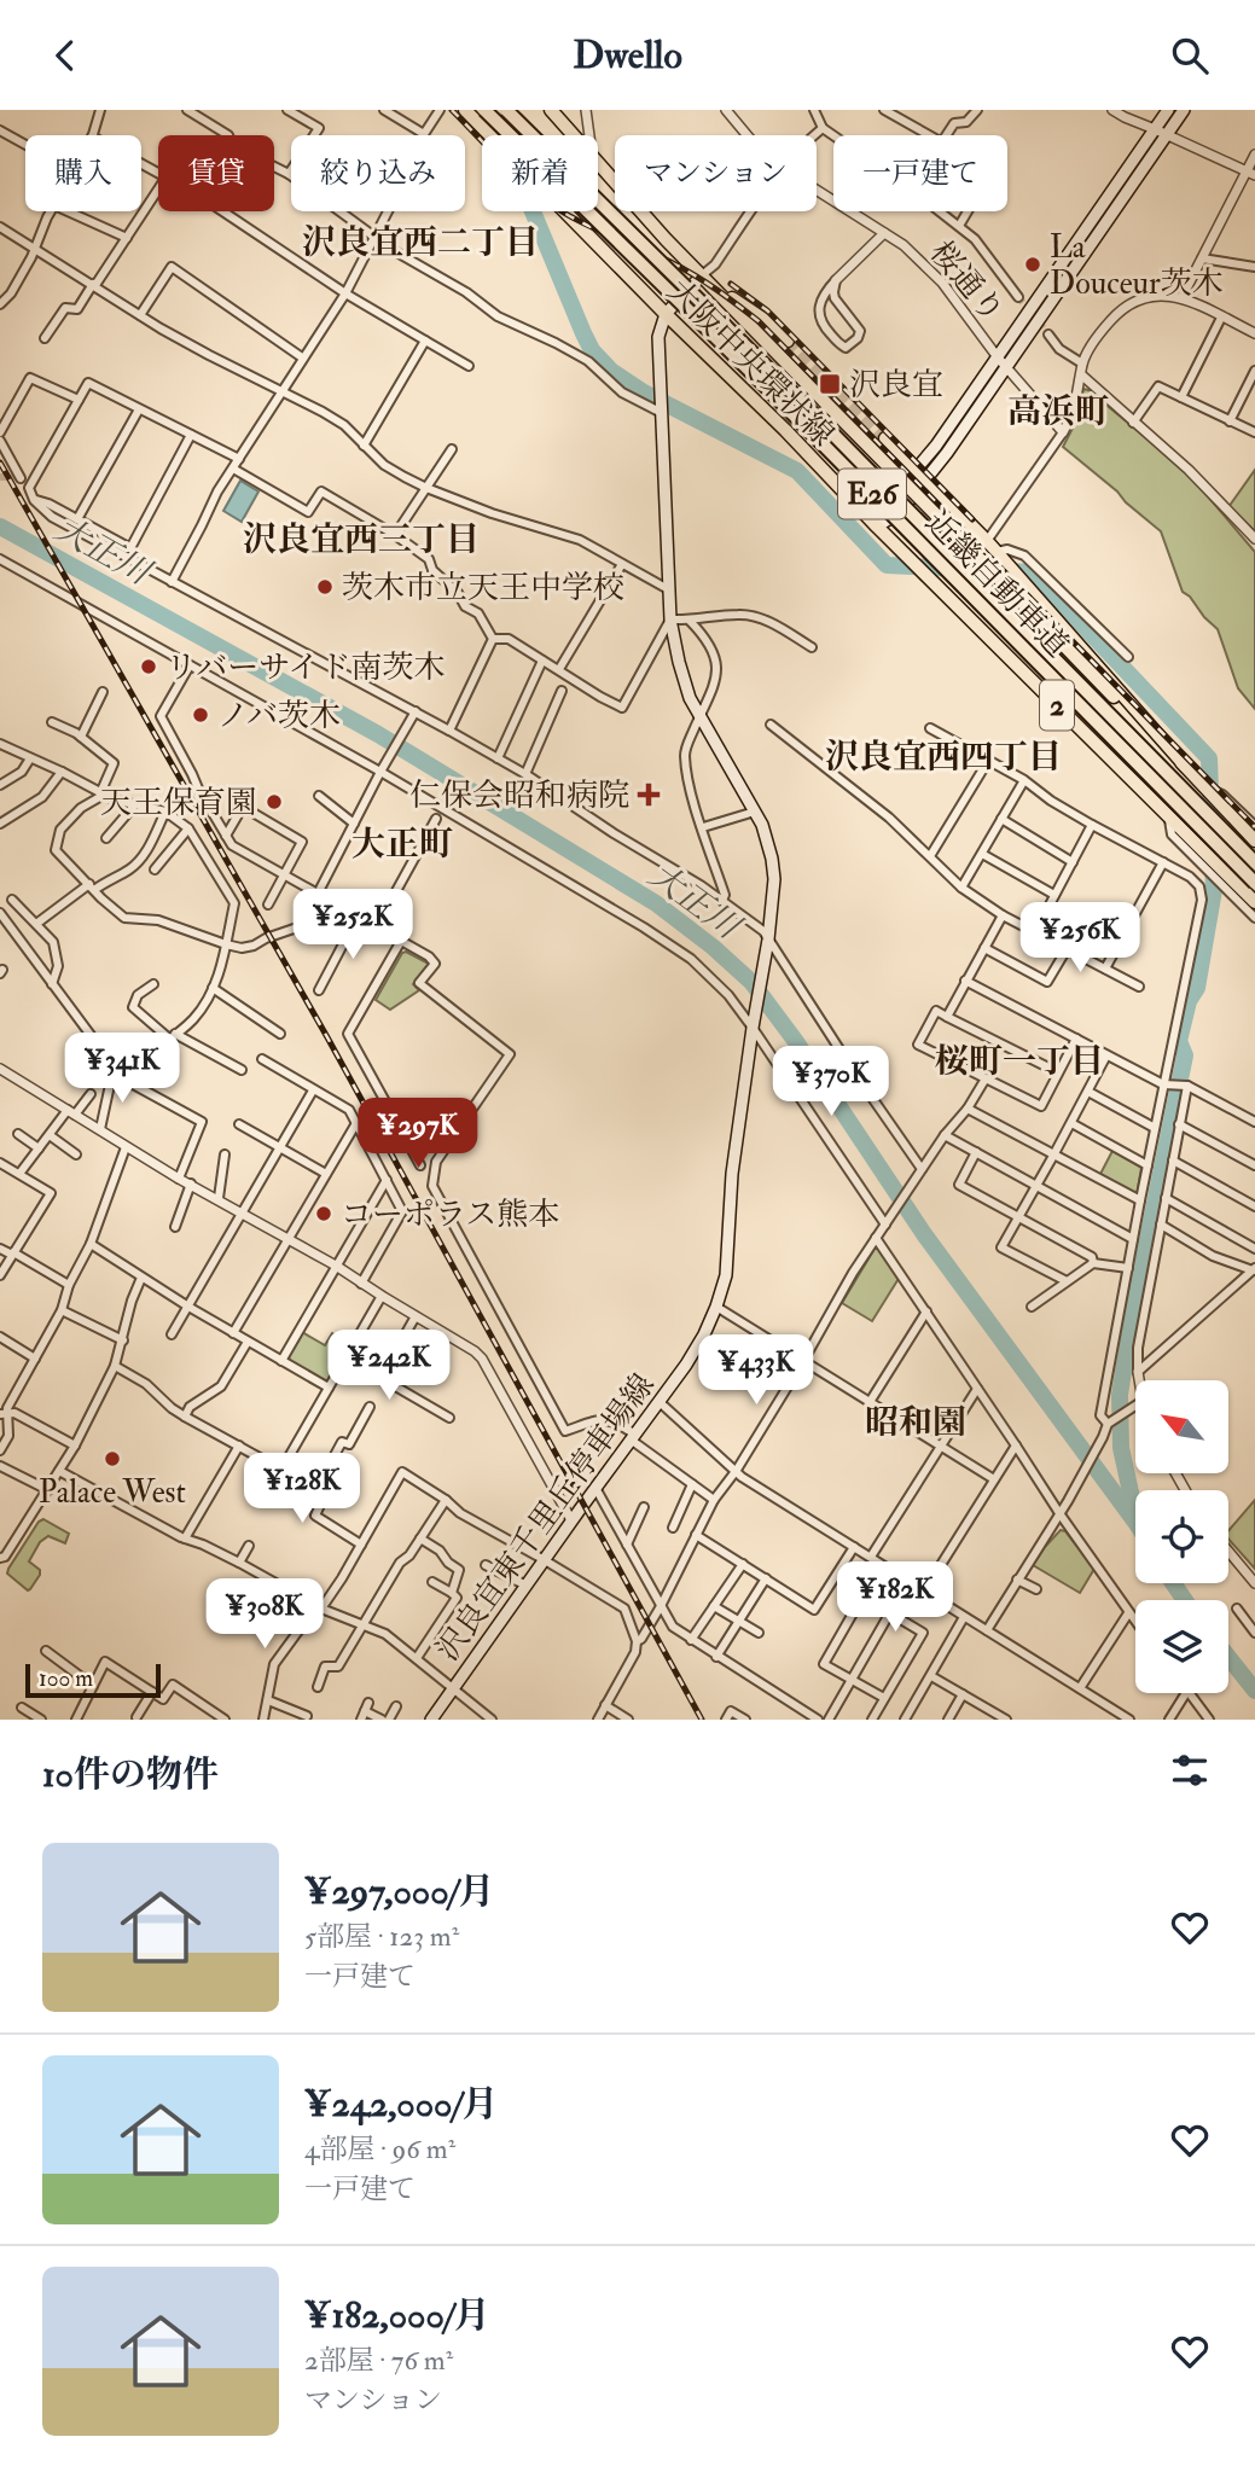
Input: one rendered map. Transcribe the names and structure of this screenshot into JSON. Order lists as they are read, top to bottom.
{
  "streets": {
    "highway": ["E26", "近畿自動車道"],
    "main road": ["大阪中央環状線", "2", "沢良宜東千里丘停車場線"],
    "street": ["桜通り"]
  },
  "crossings": [
    ["大阪中央環状線", "2"],
    ["大阪中央環状線", "沢良宜東千里丘停車場線"]
  ],
  "districts": [
    "沢良宜西二丁目",
    "高浜町",
    "沢良宜西三丁目",
    "沢良宜西四丁目",
    "大正町",
    "桜町一丁目",
    "昭和園"
  ],
  "water": ["大正川"],
  "places": {
    "other": [
      "La Douceur茨木",
      "茨木市立天王中学校",
      "リバーサイド南茨木",
      "ノバ茨木",
      "天王保育園",
      "コーポラス熊本",
      "Palace West"
    ],
    "transit": ["沢良宜"],
    "health": ["仁保会昭和病院"]
  },
  "scale_bar": "100 m",
  "north": "top left",
  "page": {
    "header": "Dwello",
    "chip": [
      "購入",
      "賃貸",
      "絞り込み",
      "新着",
      "マンション",
      "一戸建て"
    ],
    "price": [
      "¥252K",
      "¥256K",
      "¥341K",
      "¥370K",
      "¥297K",
      "¥242K",
      "¥433K",
      "¥128K",
      "¥182K",
      "¥308K"
    ],
    "scale": "100 m",
    "heading": "10件の物件",
    "list": [
      {
        "name": "¥297,000/月",
        "note": "5部屋 · 123 m² · 一戸建て"
      },
      {
        "name": "¥242,000/月",
        "note": "4部屋 · 96 m² · 一戸建て"
      },
      {
        "name": "¥182,000/月",
        "note": "2部屋 · 76 m² · マンション"
      }
    ]
  }
}
